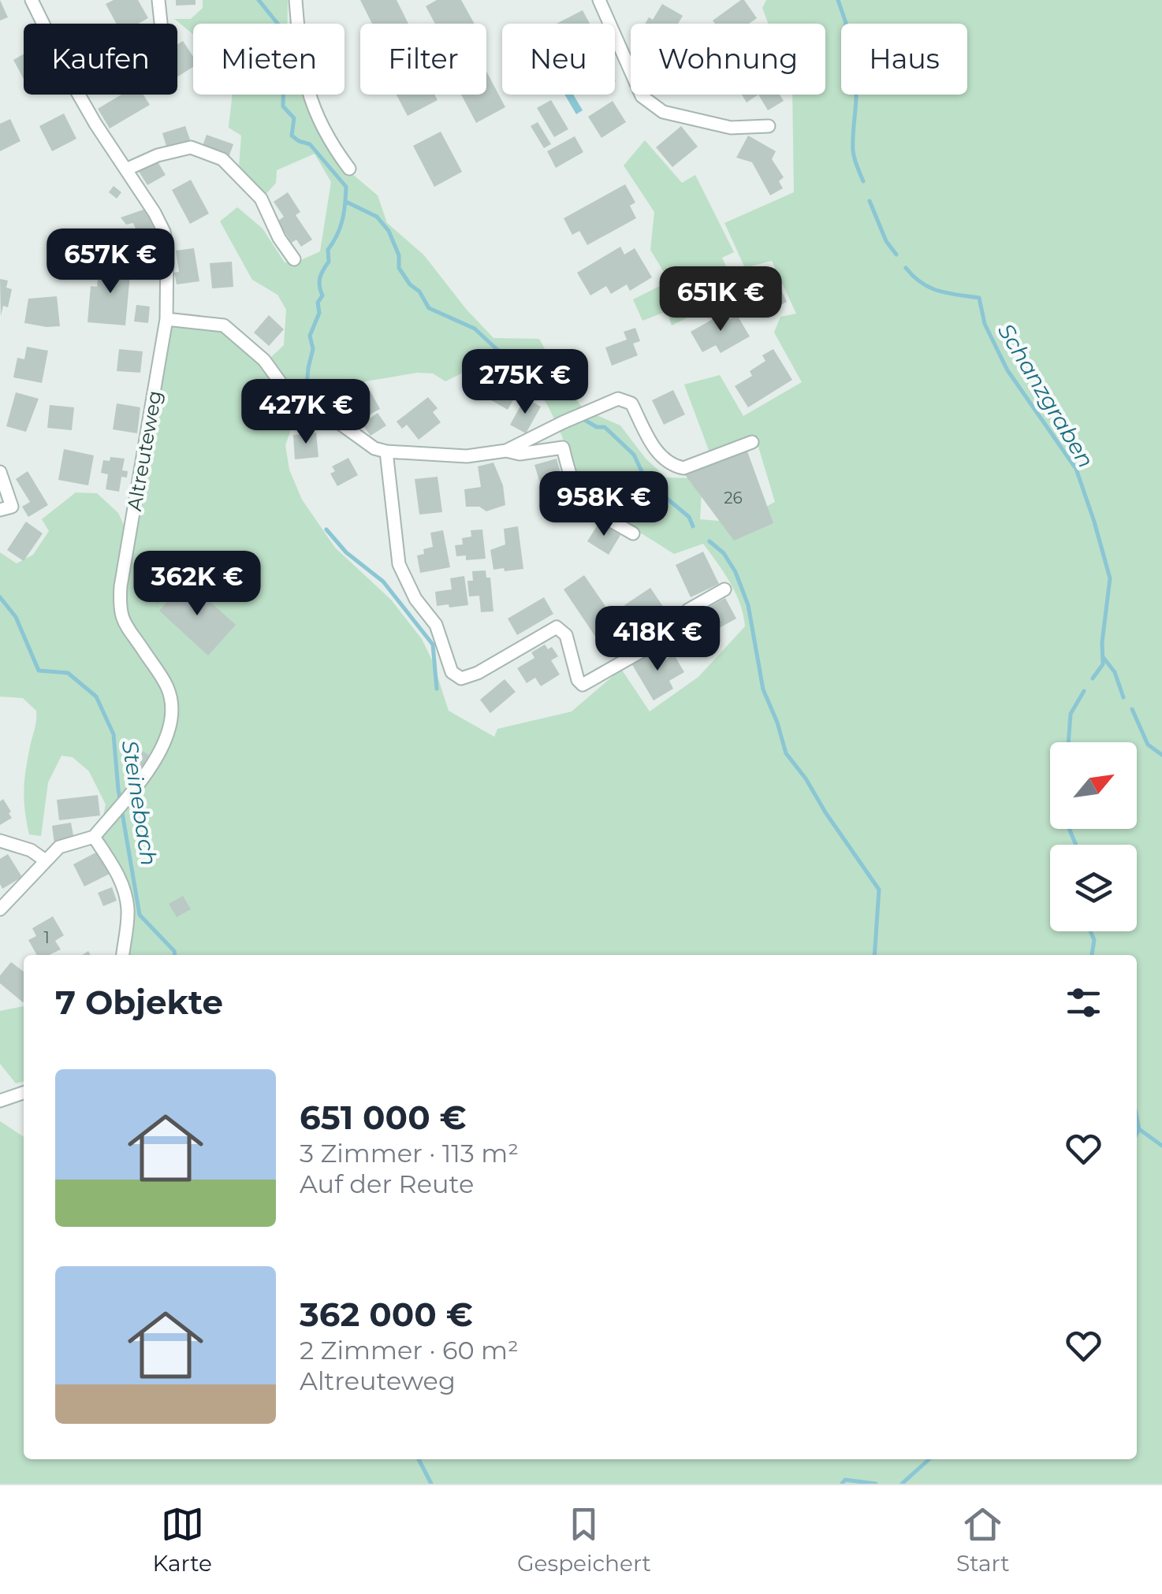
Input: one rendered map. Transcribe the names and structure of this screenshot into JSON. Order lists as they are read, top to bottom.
{
  "streets": {
    "street": ["Altreuteweg"]
  },
  "water": ["Schanzgraben", "Steinebach"],
  "house_numbers": ["26", "1"],
  "north": "top right",
  "page": {
    "chip": [
      "Kaufen",
      "Mieten",
      "Filter",
      "Neu",
      "Wohnung",
      "Haus"
    ],
    "price": [
      "657K €",
      "651K €",
      "275K €",
      "427K €",
      "958K €",
      "362K €",
      "418K €"
    ],
    "heading": "7 Objekte",
    "list": [
      {
        "name": "651 000 €",
        "note": "3 Zimmer · 113 m² · Auf der Reute"
      },
      {
        "name": "362 000 €",
        "note": "2 Zimmer · 60 m² · Altreuteweg"
      }
    ],
    "tabs": ["Karte", "Gespeichert", "Start"]
  }
}
